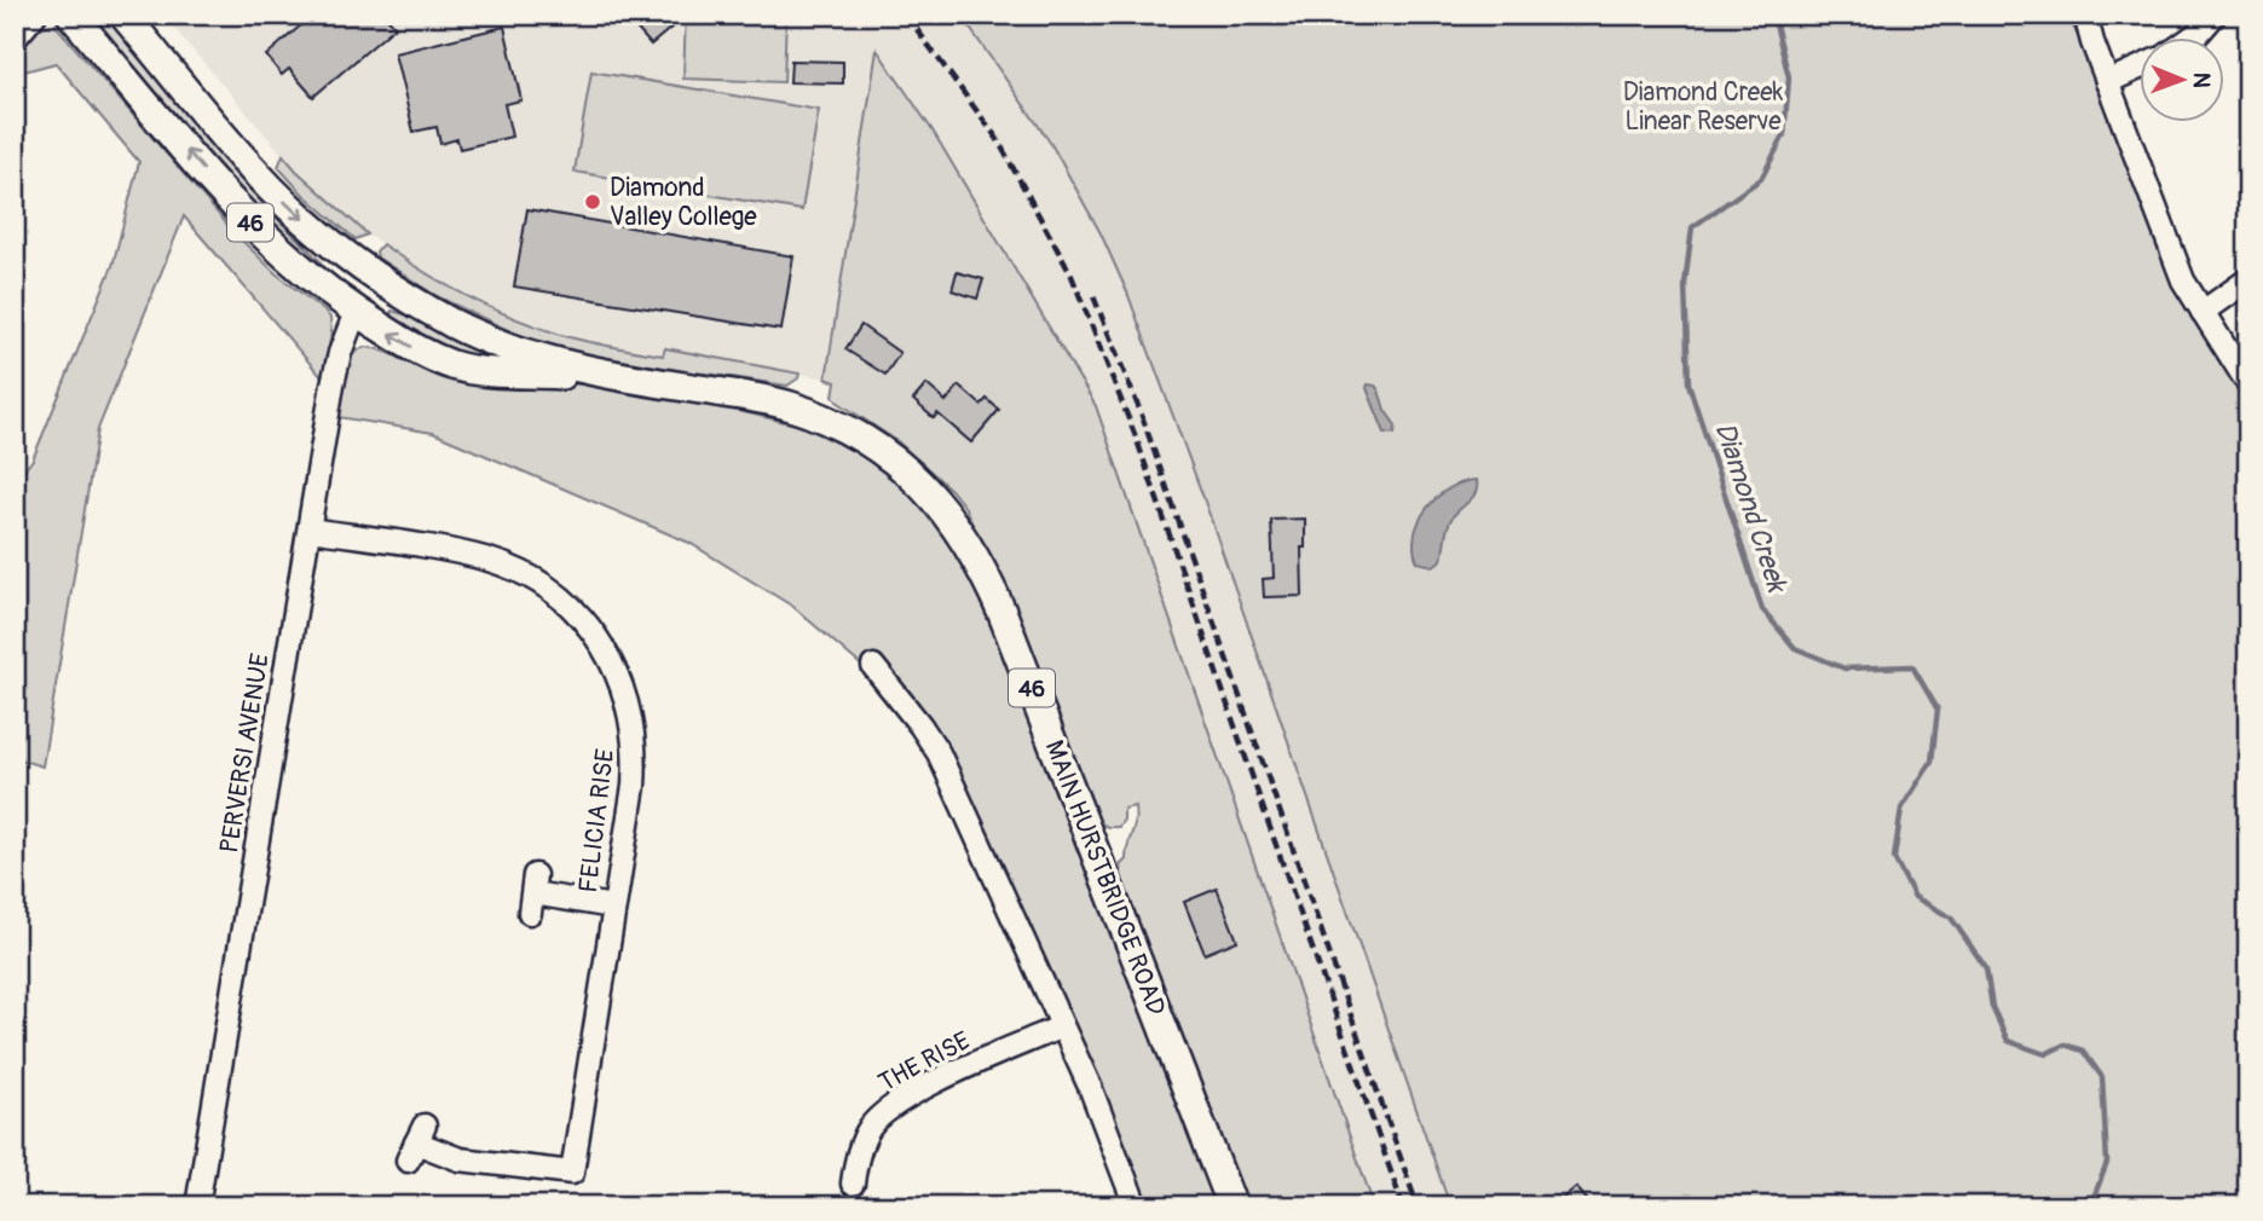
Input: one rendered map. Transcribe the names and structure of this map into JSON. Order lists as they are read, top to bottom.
{
  "streets": {
    "main road": ["46", "MAIN HURSTBRIDGE ROAD"],
    "street": ["PERVERSI AVENUE", "FELICIA RISE", "THE RISE"]
  },
  "crossings": [
    ["PERVERSI AVENUE", "FELICIA RISE"],
    ["PERVERSI AVENUE", "MAIN HURSTBRIDGE ROAD"]
  ],
  "water": ["Diamond Creek"],
  "parks": ["Diamond Creek Linear Reserve"],
  "places": ["Diamond Valley College"],
  "north": "right"
}
